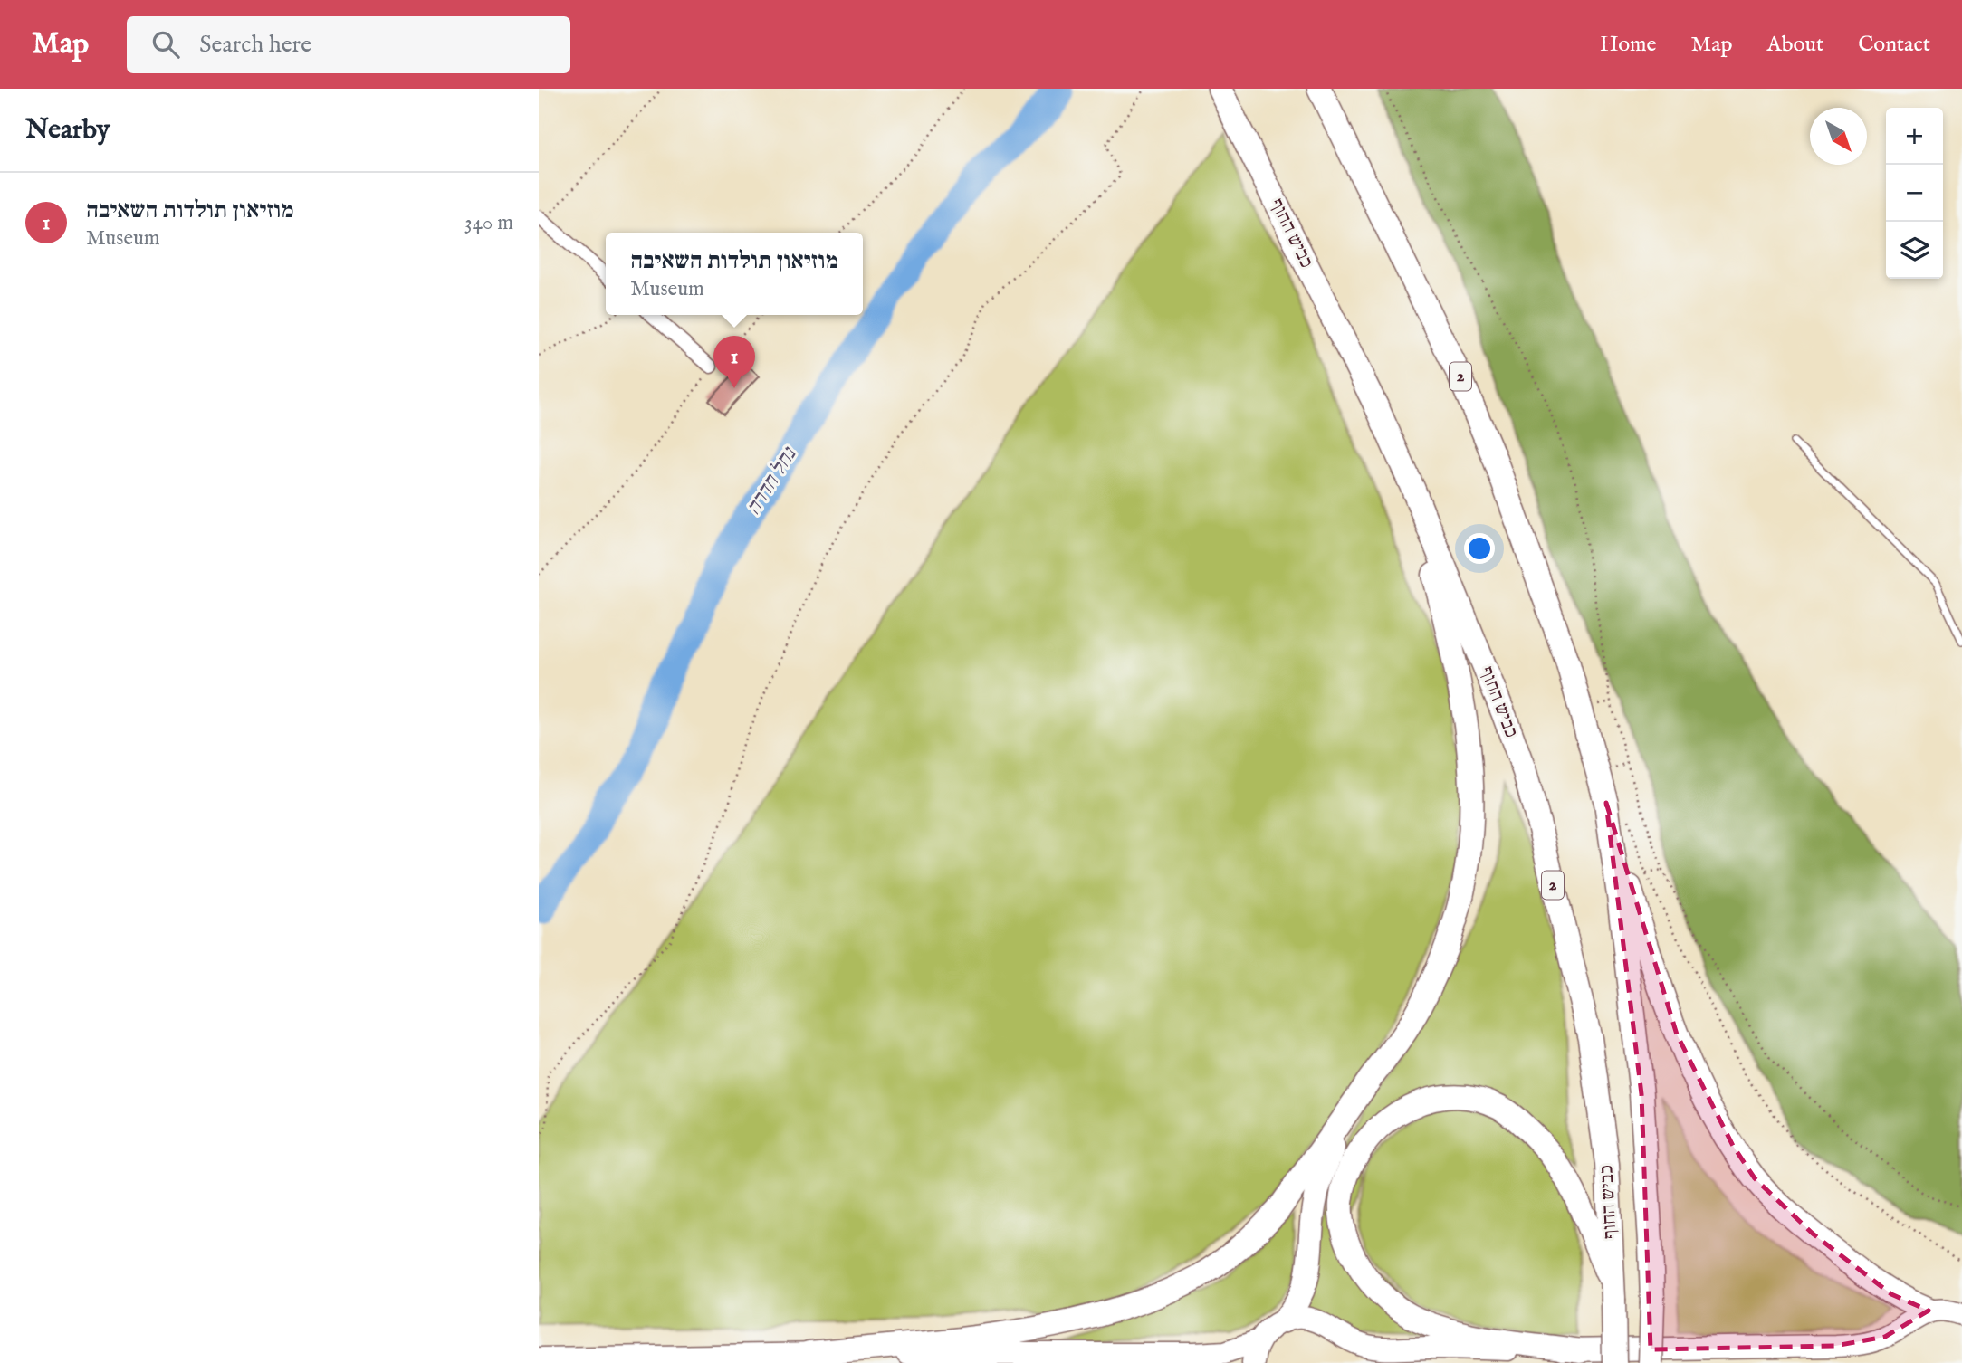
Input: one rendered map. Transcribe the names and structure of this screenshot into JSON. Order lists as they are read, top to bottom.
{
  "streets": {
    "highway": ["כביש החוף", "2"]
  },
  "water": ["נחל חדרה"],
  "north": "bottom right",
  "page": {
    "header": "Map",
    "search": "Search here",
    "nav": [
      "Home",
      "Map",
      "About",
      "Contact"
    ],
    "heading": "Nearby",
    "map_buttons": ["+", "−"],
    "list": [
      {
        "mark": "1",
        "name": "מוזיאון תולדות השאיבה",
        "note": "Museum",
        "value": "340 m"
      }
    ],
    "popup": ["מוזיאון תולדות השאיבה", "Museum"],
    "pins": "1"
  }
}
